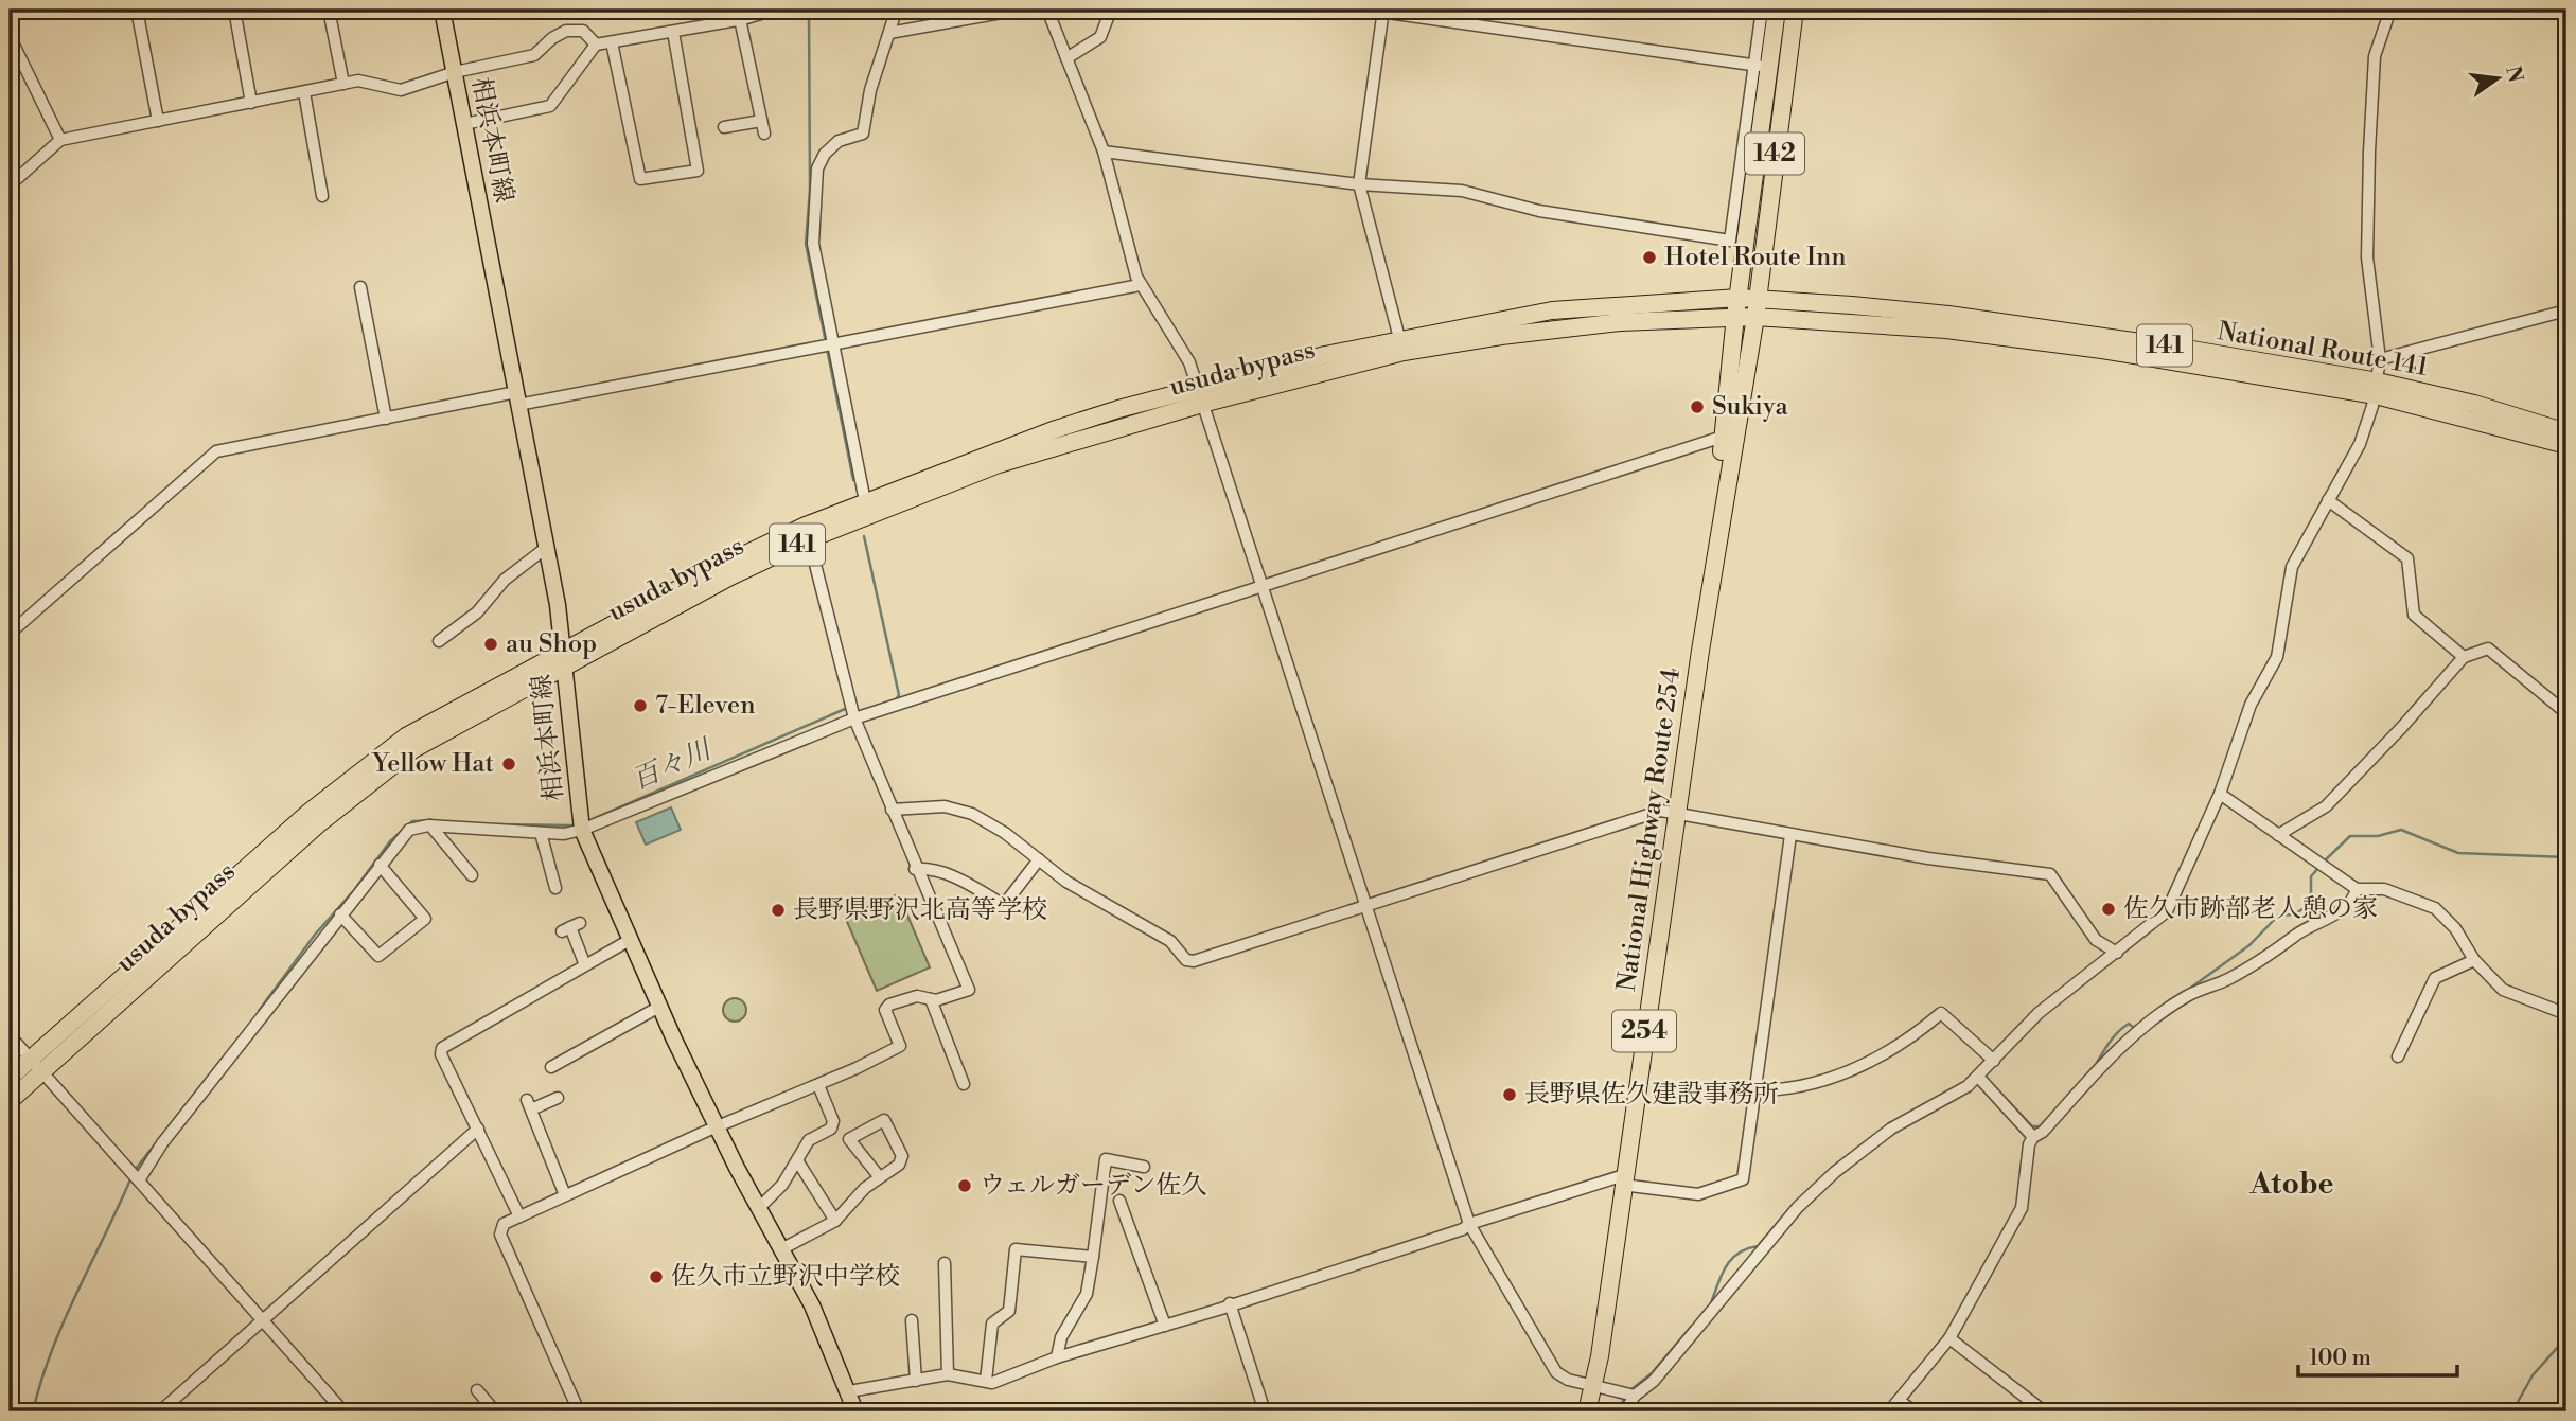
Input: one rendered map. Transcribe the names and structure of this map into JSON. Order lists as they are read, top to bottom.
{
  "streets": {
    "highway": [
      "142",
      "141",
      "National Route 141",
      "usuda bypass",
      "National Highway Route 254",
      "254"
    ],
    "main road": ["相浜本町線"]
  },
  "crossings": [
    ["相浜本町線", "usuda bypass"],
    ["142", "National Route 141"],
    ["142", "usuda bypass"],
    ["142", "National Highway Route 254"],
    ["National Route 141", "usuda bypass"],
    ["National Route 141", "National Highway Route 254"],
    ["usuda bypass", "National Highway Route 254"]
  ],
  "districts": ["Atobe"],
  "water": ["百々川"],
  "places": [
    "Hotel Route Inn",
    "Sukiya",
    "au Shop",
    "7-Eleven",
    "Yellow Hat",
    "佐久市跡部老人憩の家",
    "長野県野沢北高等学校",
    "長野県佐久建設事務所",
    "ウェルガーデン佐久",
    "佐久市立野沢中学校"
  ],
  "scale_bar": "100 m",
  "north": "right"
}
